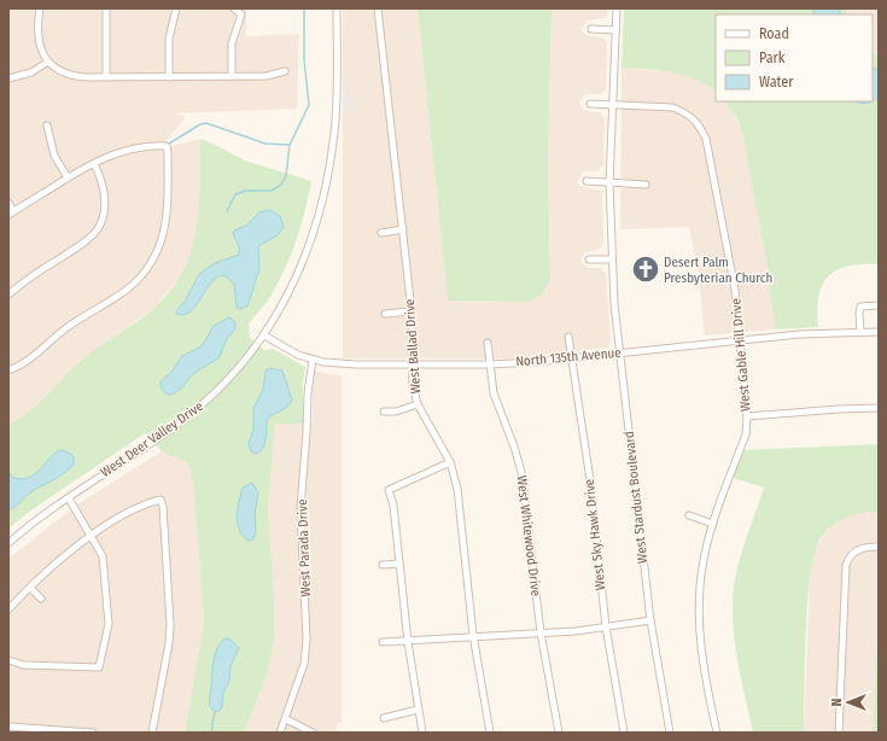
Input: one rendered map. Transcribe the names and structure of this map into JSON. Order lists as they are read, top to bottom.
{
  "streets": {
    "street": [
      "West Ballad Drive",
      "West Gable Hill Drive",
      "North 135th Avenue",
      "West Deer Valley Drive",
      "West Stardust Boulevard",
      "West Sky Hawk Drive",
      "West Whitewood Drive",
      "West Parada Drive"
    ]
  },
  "crossings": [
    ["West Ballad Drive", "North 135th Avenue"],
    ["West Gable Hill Drive", "North 135th Avenue"],
    ["West Gable Hill Drive", "West Stardust Boulevard"],
    ["North 135th Avenue", "West Deer Valley Drive"],
    ["North 135th Avenue", "West Stardust Boulevard"],
    ["North 135th Avenue", "West Sky Hawk Drive"],
    ["North 135th Avenue", "West Whitewood Drive"],
    ["North 135th Avenue", "West Parada Drive"]
  ],
  "places": {
    "church": ["Desert Palm Presbyterian Church"]
  },
  "legend": ["Road", "Park", "Water"],
  "north": "left"
}
